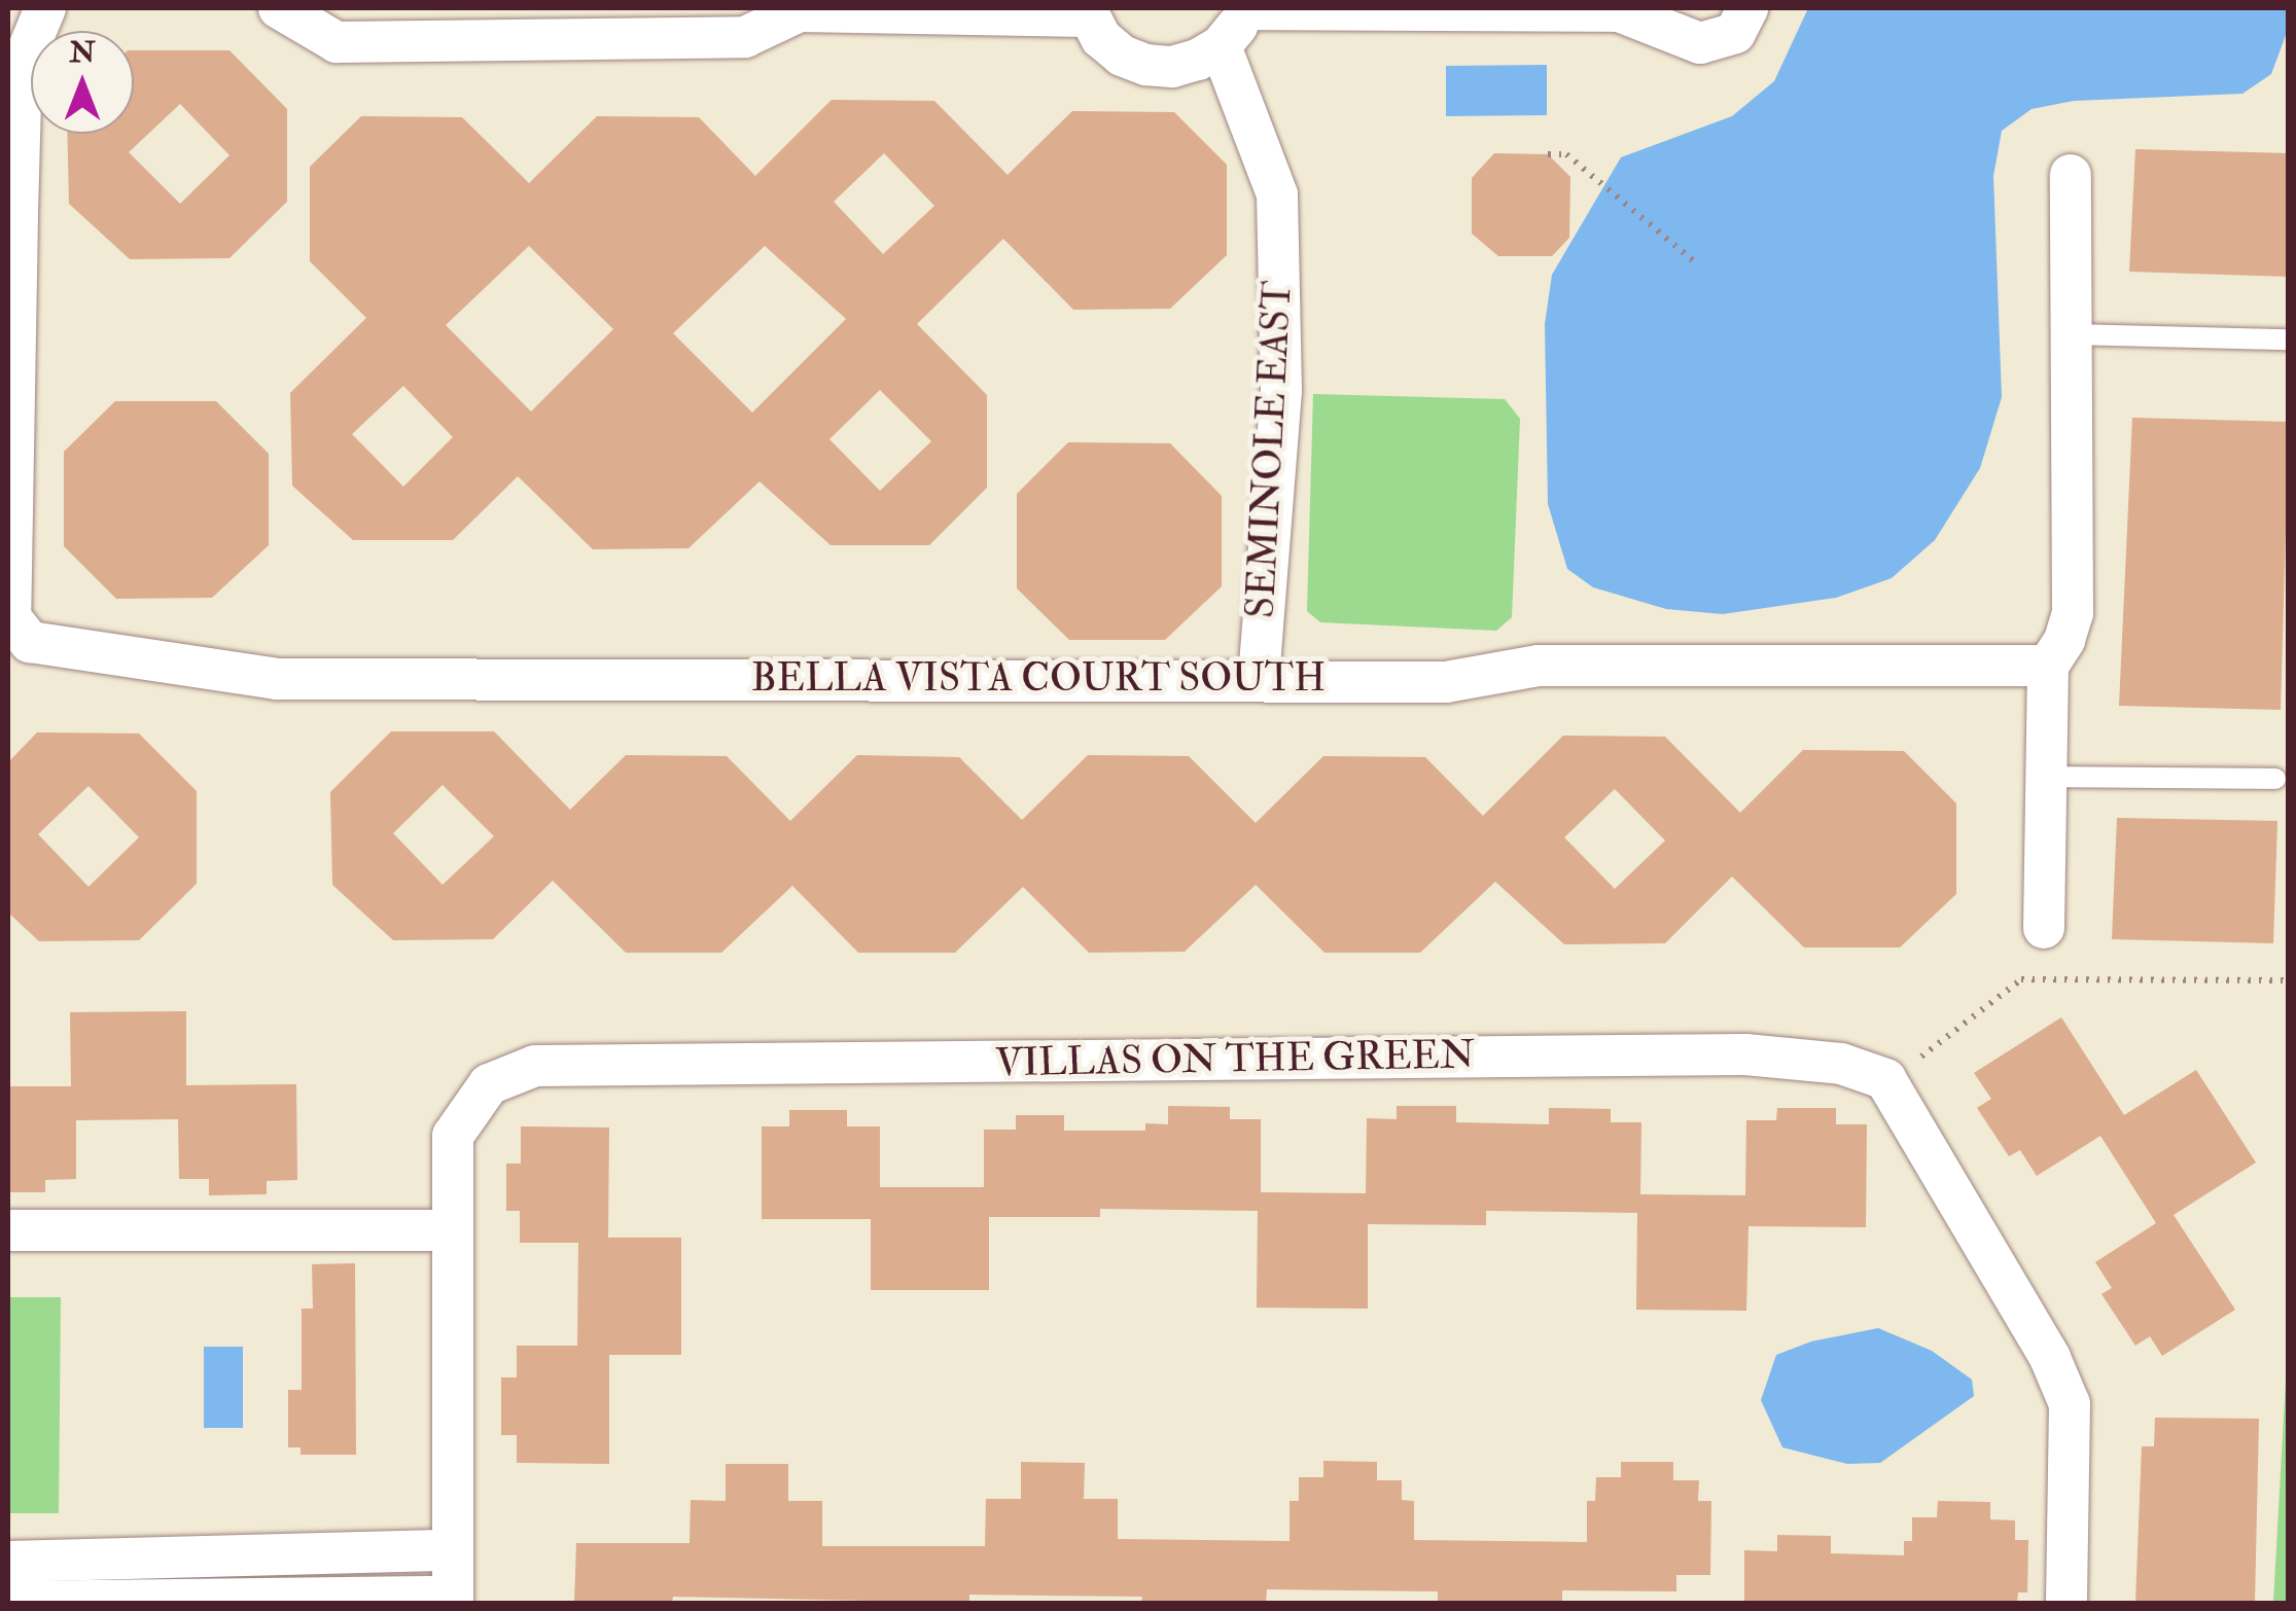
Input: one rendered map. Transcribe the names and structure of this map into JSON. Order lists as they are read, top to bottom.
{
  "streets": {
    "street": ["SEMINOLE EAST", "BELLA VISTA COURT SOUTH", "VILLAS ON THE GREEN"]
  },
  "crossings": [
    ["SEMINOLE EAST", "BELLA VISTA COURT SOUTH"]
  ],
  "north": "top"
}
